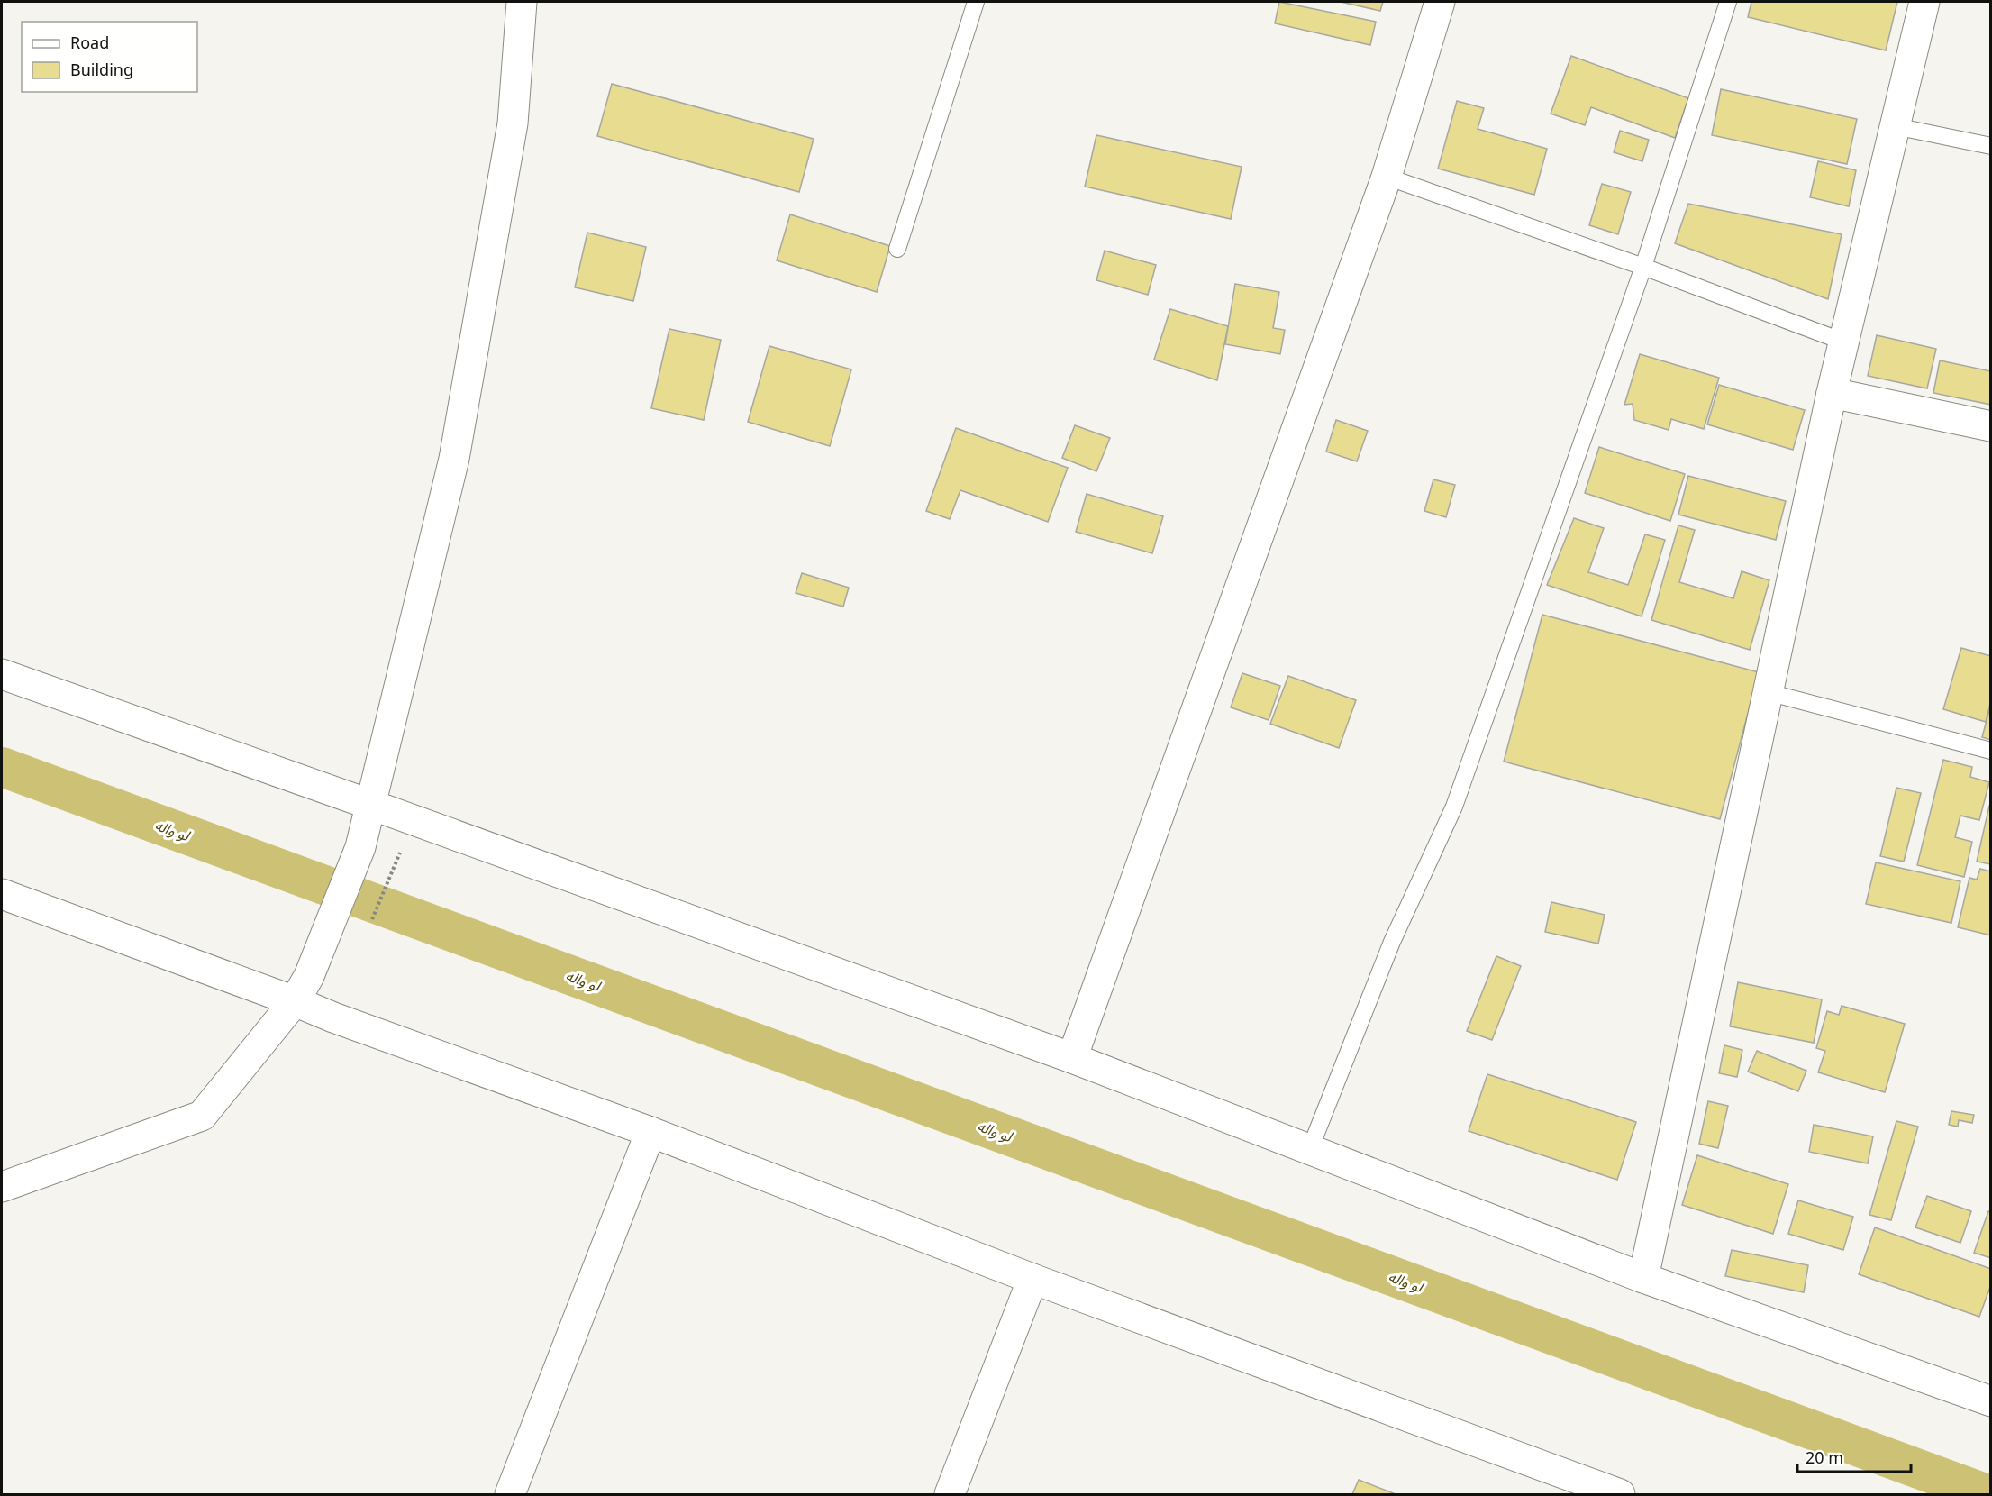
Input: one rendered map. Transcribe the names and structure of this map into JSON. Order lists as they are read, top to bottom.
{
  "water": ["لو واله"],
  "legend": ["Road", "Building"],
  "scale_bar": "20 m"
}
